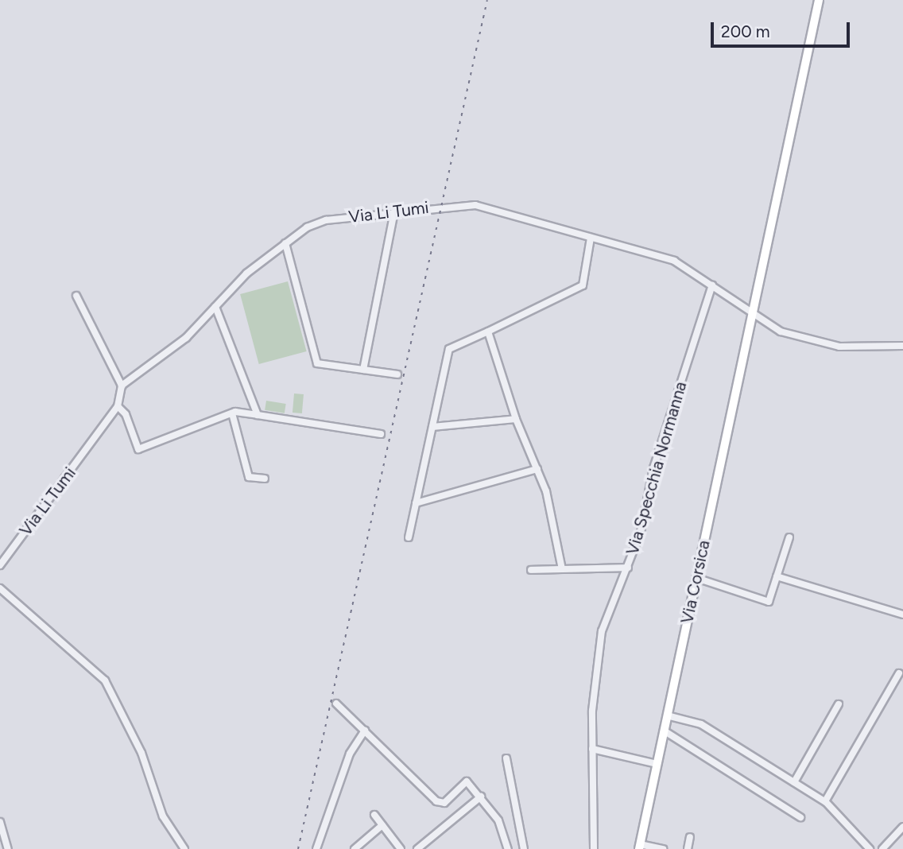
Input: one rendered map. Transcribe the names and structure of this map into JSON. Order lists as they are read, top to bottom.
{
  "streets": {
    "main road": ["Via Corsica"],
    "street": ["Via Li Tumi", "Via Specchia Normanna"]
  },
  "crossings": [
    ["Via Li Tumi", "Via Specchia Normanna"],
    ["Via Li Tumi", "Via Corsica"]
  ],
  "scale_bar": "200 m"
}
